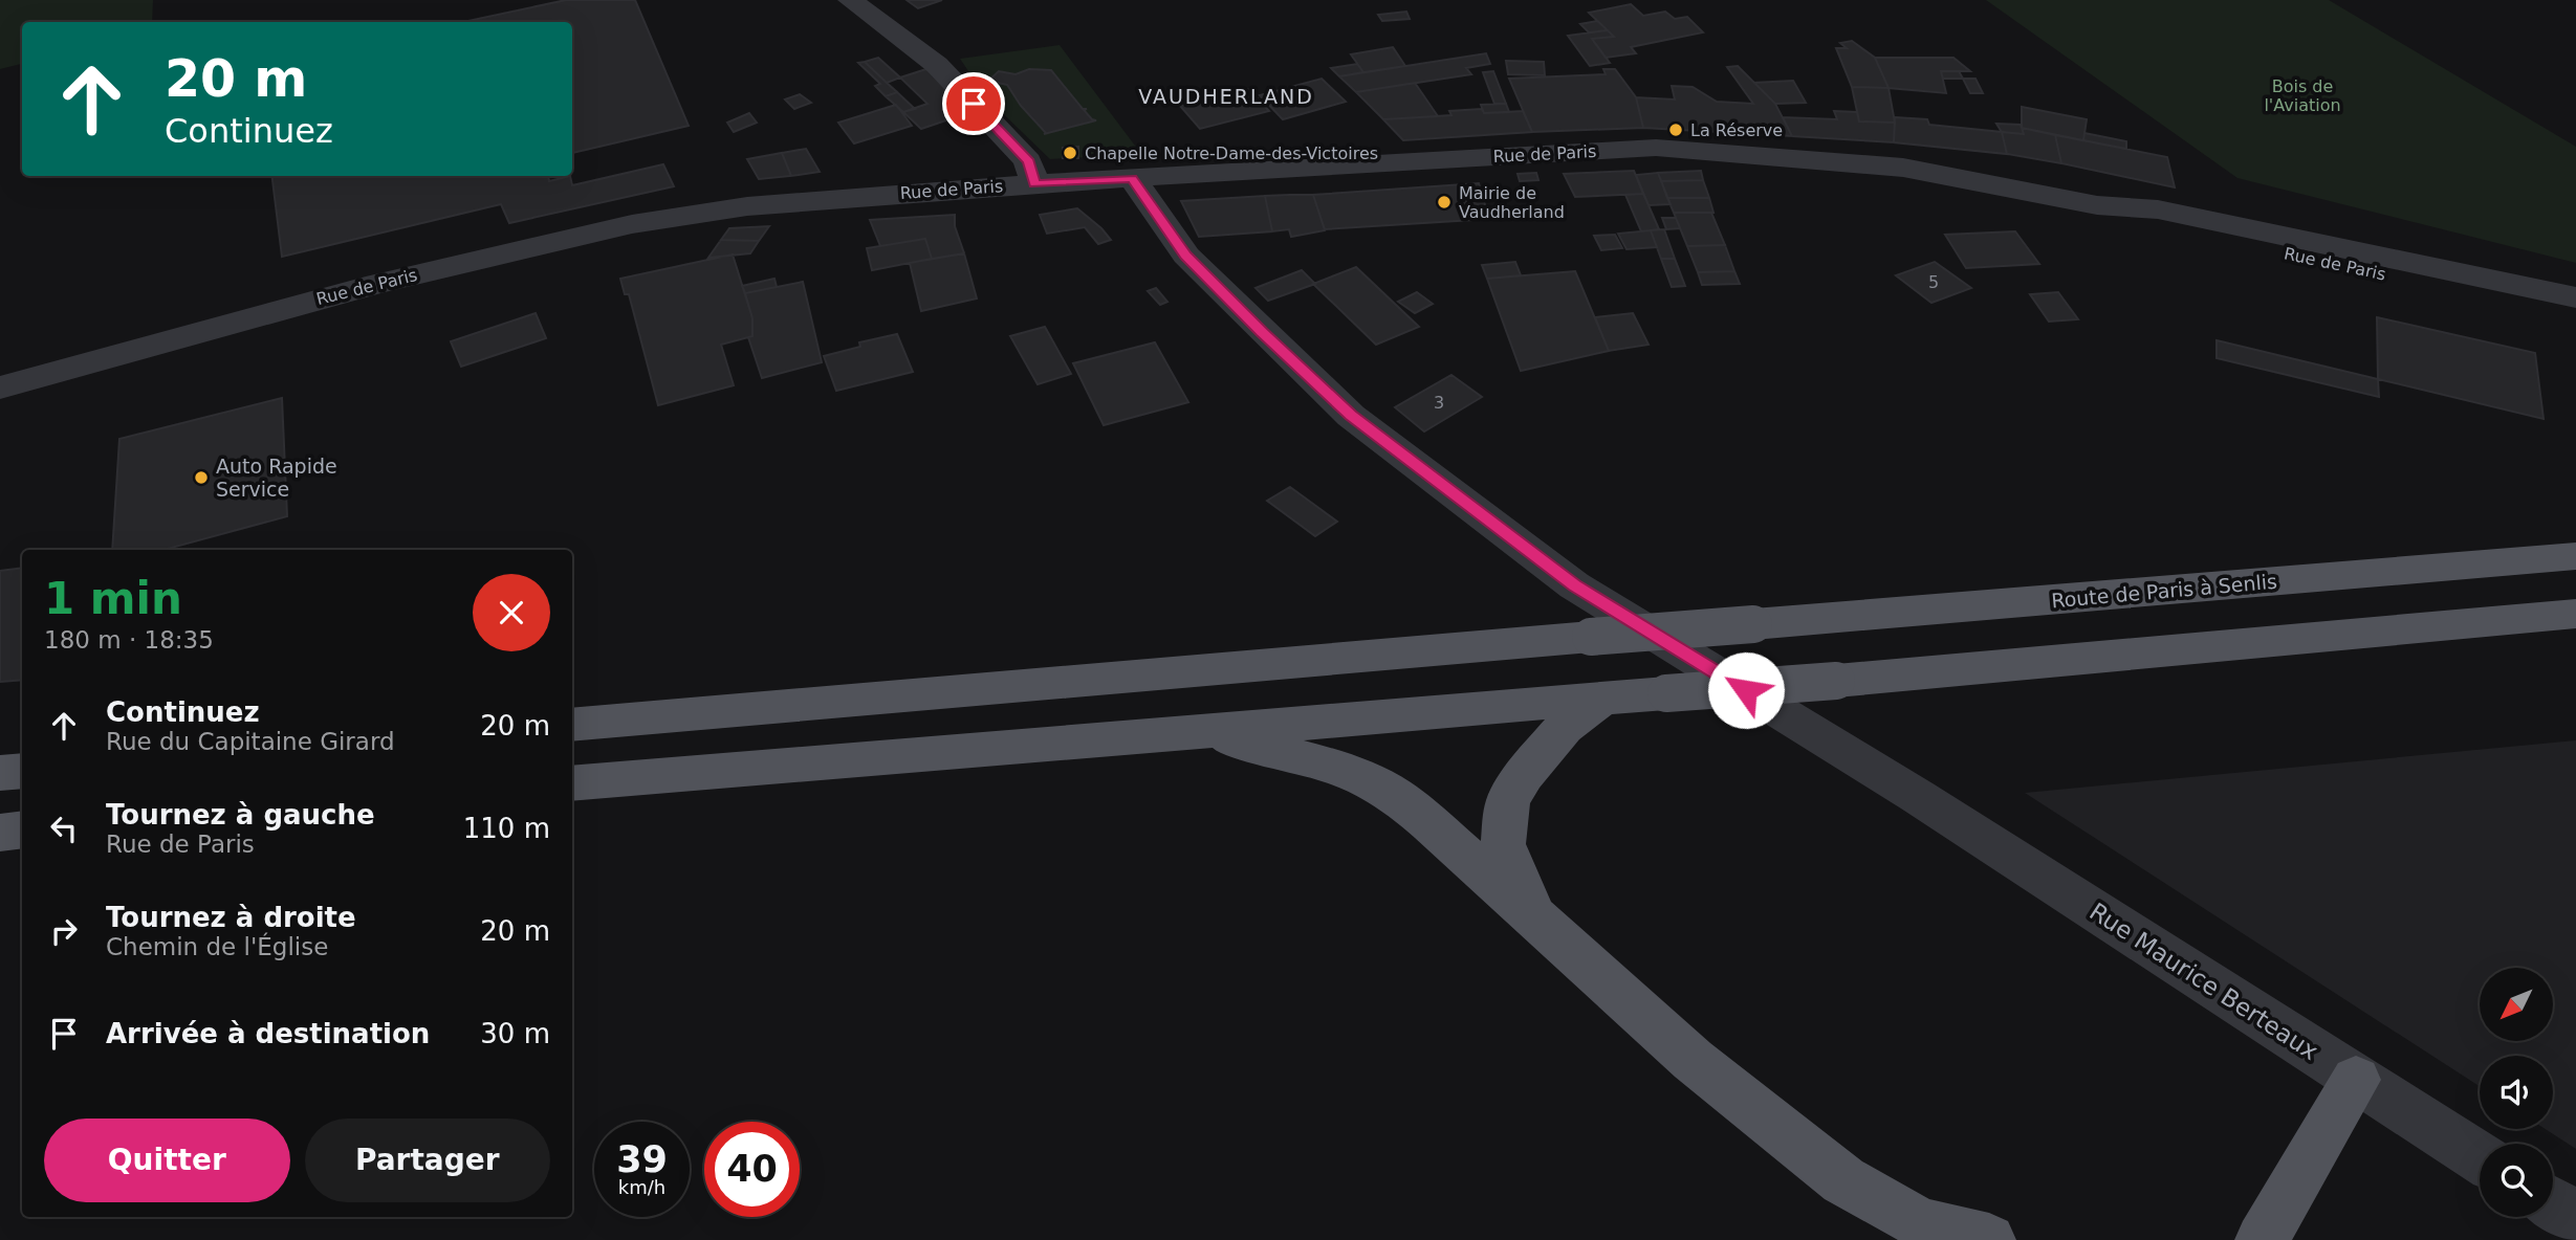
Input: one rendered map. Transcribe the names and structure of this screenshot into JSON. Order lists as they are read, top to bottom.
{
  "streets": {
    "main road": ["Route de Paris à Senlis"],
    "street": ["Rue de Paris", "Rue Maurice Berteaux"]
  },
  "crossings": [
    ["Rue de Paris", "Rue Maurice Berteaux"]
  ],
  "districts": ["VAUDHERLAND"],
  "parks": ["Bois de l'Aviation"],
  "places": [
    "La Réserve",
    "Chapelle Notre-Dame-des-Victoires",
    "Mairie de Vaudherland",
    "Auto Rapide Service"
  ],
  "house_numbers": ["5", "3"],
  "north": "bottom left",
  "page": {
    "turn": ["20 m", "Continuez"],
    "heading": ["1 min", "180 m · 18:35"],
    "list": [
      {
        "name": "Continuez",
        "note": "Rue du Capitaine Girard",
        "value": "20 m"
      },
      {
        "name": "Tournez à gauche",
        "note": "Rue de Paris",
        "value": "110 m"
      },
      {
        "name": "Tournez à droite",
        "note": "Chemin de l'Église",
        "value": "20 m"
      },
      {
        "name": "Arrivée à destination",
        "value": "30 m"
      }
    ],
    "buttons": ["Quitter", "Partager"],
    "speed": "39 km/h",
    "limit": "40"
  }
}
